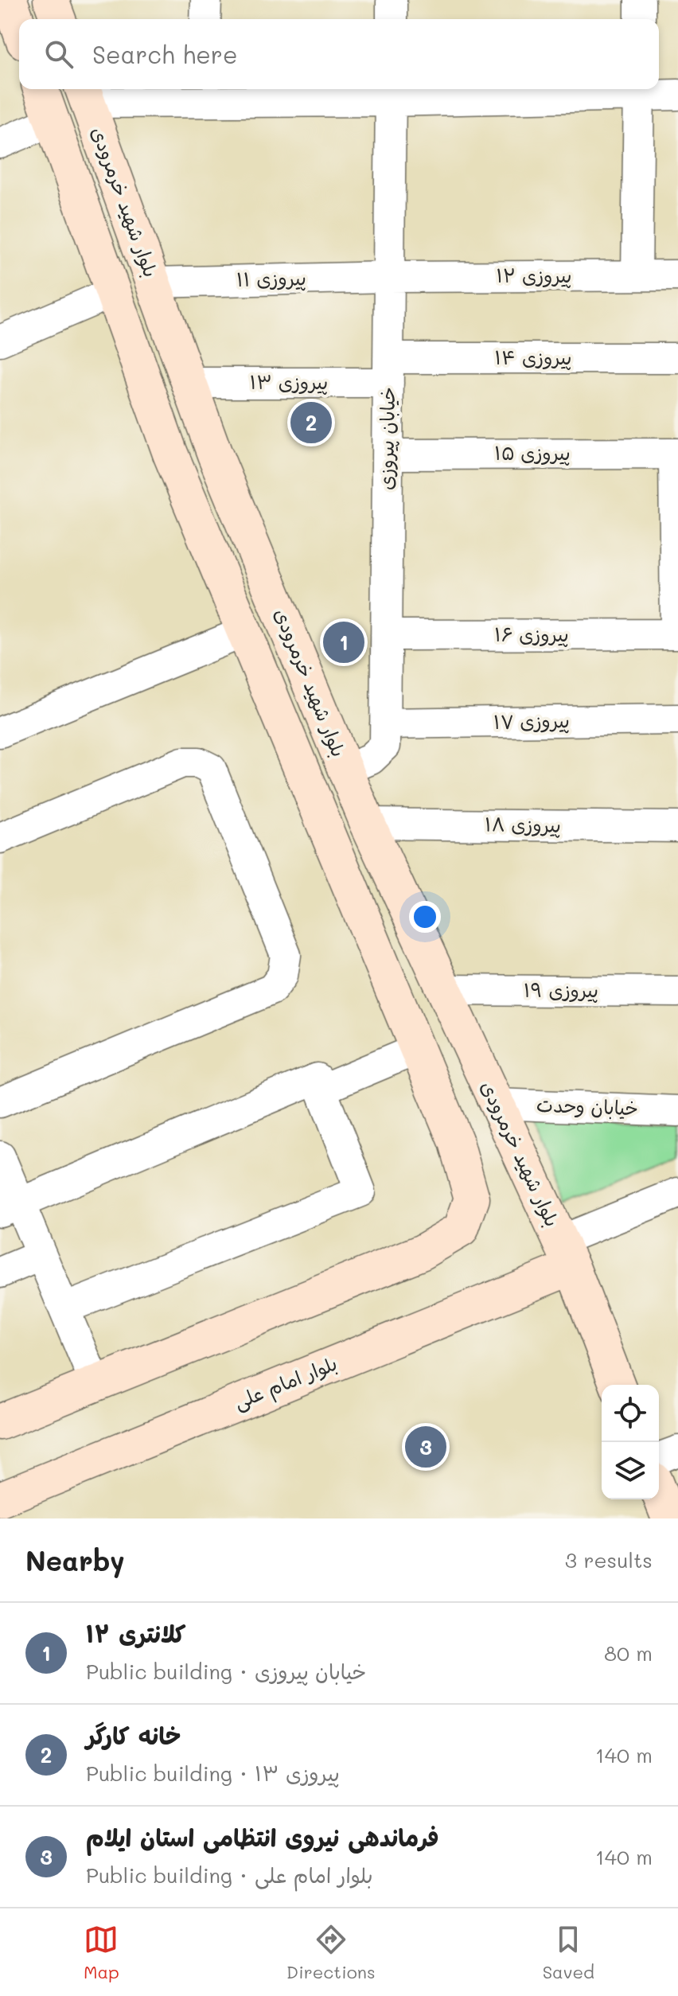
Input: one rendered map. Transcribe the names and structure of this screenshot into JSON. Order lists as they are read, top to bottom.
{
  "streets": {
    "main road": ["بلوار شهید خرمرودی", "بلوار امام على"],
    "street": [
      "پیروزی ۱۲",
      "پیروزی ۱۱",
      "پیروزی ۱۴",
      "پیروزی ۱۳",
      "خیابان پیروزی",
      "پیروزی ۱۵",
      "پیروزی ۱۶",
      "پیروزی ۱۷",
      "پیروزی ۱۸",
      "پیروزی ۱۹",
      "خیابان وحدت"
    ]
  },
  "crossings": [
    ["بلوار شهید خرمرودی", "پیروزی ۱۱"],
    ["بلوار شهید خرمرودی", "پیروزی ۱۳"],
    ["بلوار شهید خرمرودی", "خیابان پیروزی"],
    ["بلوار شهید خرمرودی", "پیروزی ۱۸"],
    ["بلوار شهید خرمرودی", "پیروزی ۱۹"],
    ["بلوار شهید خرمرودی", "خیابان وحدت"],
    ["بلوار شهید خرمرودی", "بلوار امام على"],
    ["پیروزی ۱۲", "پیروزی ۱۱"],
    ["پیروزی ۱۲", "خیابان پیروزی"],
    ["پیروزی ۱۱", "خیابان پیروزی"],
    ["پیروزی ۱۴", "پیروزی ۱۳"],
    ["پیروزی ۱۴", "خیابان پیروزی"],
    ["پیروزی ۱۳", "خیابان پیروزی"],
    ["خیابان پیروزی", "پیروزی ۱۵"],
    ["خیابان پیروزی", "پیروزی ۱۶"],
    ["خیابان پیروزی", "پیروزی ۱۷"]
  ],
  "page": {
    "search": "Search here",
    "pins": ["2", "1", "3"],
    "heading": ["Nearby", "3 results"],
    "list": [
      {
        "mark": "1",
        "name": "کلانتری ۱۲",
        "note": "Public building · خیابان پیروزی",
        "value": "80 m"
      },
      {
        "mark": "2",
        "name": "خانه کارگر",
        "note": "Public building · پیروزی ۱۳",
        "value": "140 m"
      },
      {
        "mark": "3",
        "name": "فرماندهی نیروی انتظامی استان ایلام",
        "note": "Public building · بلوار امام على",
        "value": "140 m"
      }
    ],
    "nav": ["Map", "Directions", "Saved"]
  }
}
